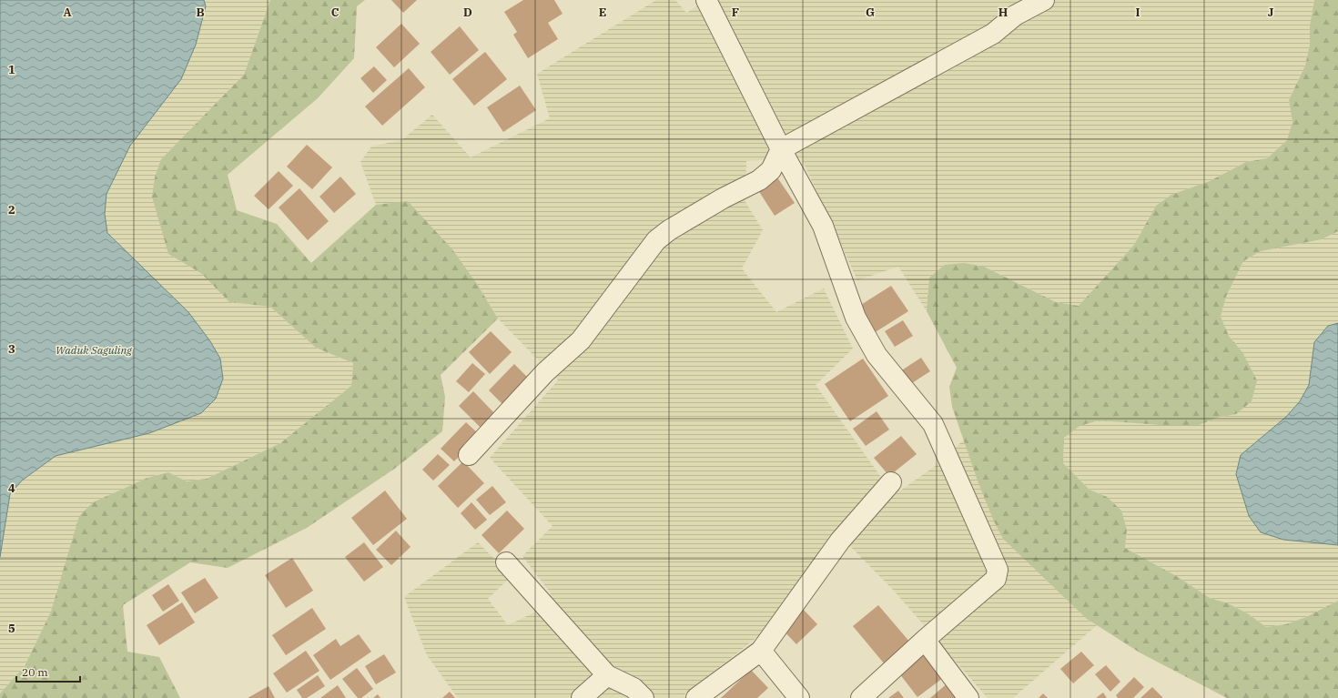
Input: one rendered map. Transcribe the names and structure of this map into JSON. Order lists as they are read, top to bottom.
{
  "water": ["Waduk Saguling"],
  "scale_bar": "20 m",
  "grid": {
    "columns": [
      "A",
      "B",
      "C",
      "D",
      "E",
      "F",
      "G",
      "H",
      "I",
      "J"
    ],
    "rows": [
      "1",
      "2",
      "3",
      "4",
      "5"
    ]
  }
}
